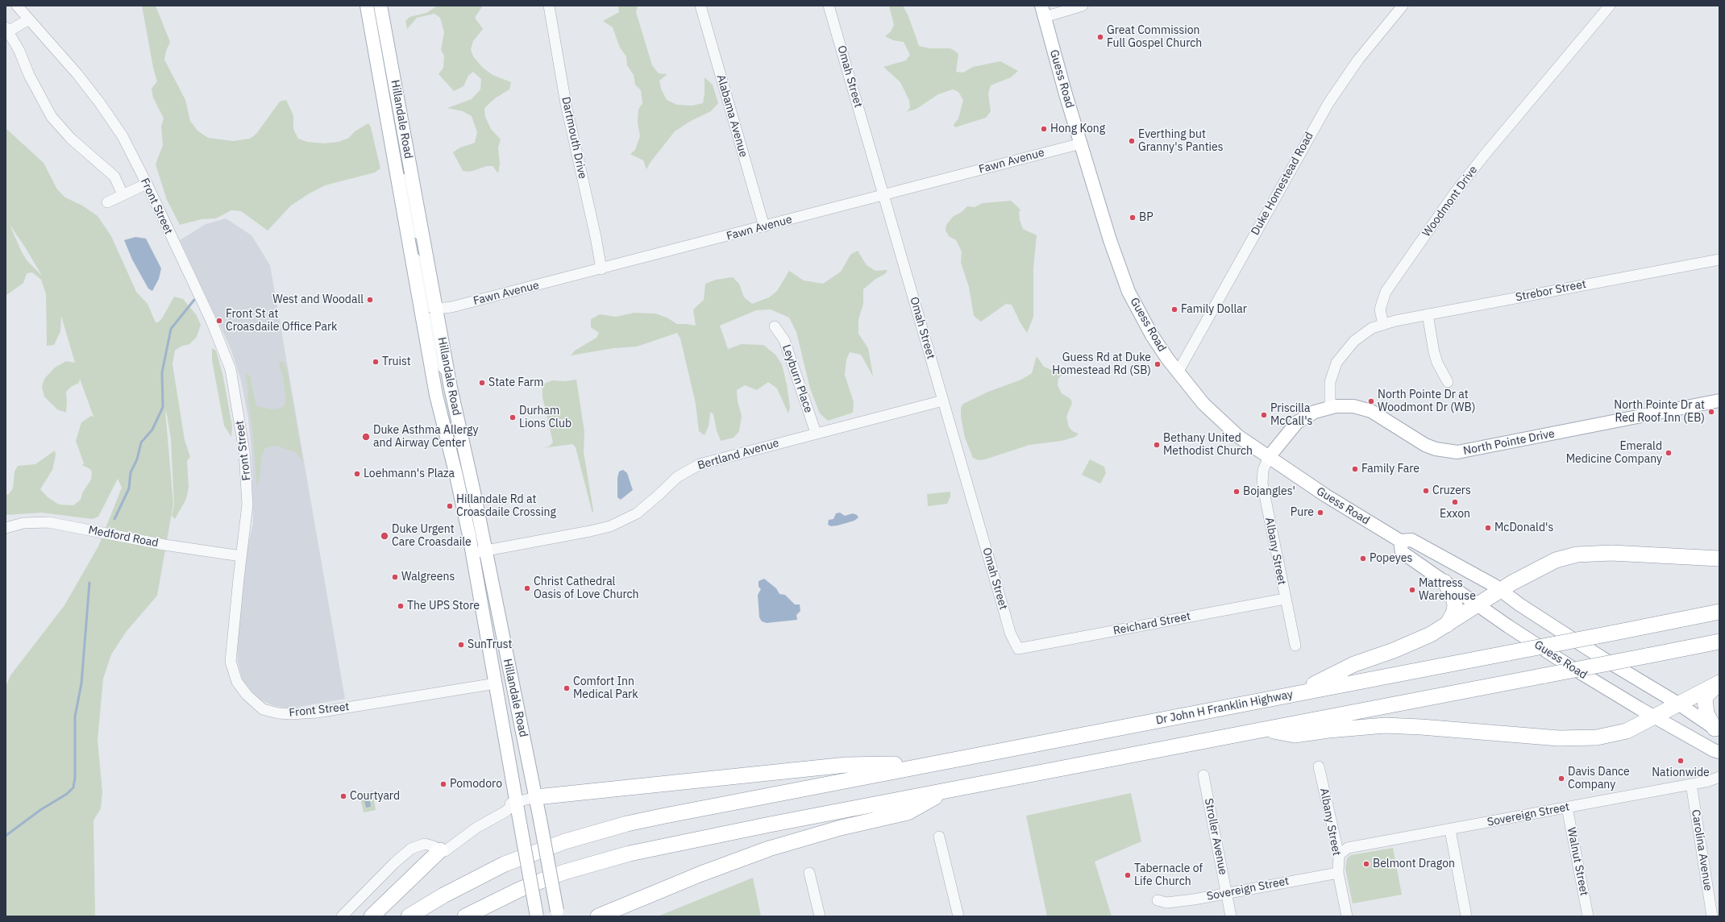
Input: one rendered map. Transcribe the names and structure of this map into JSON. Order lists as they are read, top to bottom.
{
  "streets": {
    "highway": ["Dr John H Franklin Highway"],
    "main road": ["Guess Road", "Hillandale Road", "North Pointe Drive"],
    "street": [
      "Omah Street",
      "Alabama Avenue",
      "Dartmouth Drive",
      "Fawn Avenue",
      "Duke Homestead Road",
      "Woodmont Drive",
      "Front Street",
      "Strebor Street",
      "Leyburn Place",
      "Bertland Avenue",
      "Medford Road",
      "Albany Street",
      "Reichard Street",
      "Sovereign Street",
      "Stroller Avenue",
      "Carolina Avenue",
      "Walnut Street"
    ]
  },
  "crossings": [
    ["Omah Street", "Fawn Avenue"],
    ["Omah Street", "Bertland Avenue"],
    ["Omah Street", "Reichard Street"],
    ["Guess Road", "Fawn Avenue"],
    ["Guess Road", "Duke Homestead Road"],
    ["Guess Road", "North Pointe Drive"],
    ["Guess Road", "Albany Street"],
    ["Alabama Avenue", "Fawn Avenue"],
    ["Hillandale Road", "Fawn Avenue"],
    ["Hillandale Road", "Front Street"],
    ["Hillandale Road", "Bertland Avenue"],
    ["Dartmouth Drive", "Fawn Avenue"],
    ["Woodmont Drive", "Strebor Street"],
    ["Front Street", "Medford Road"],
    ["Leyburn Place", "Bertland Avenue"],
    ["North Pointe Drive", "Albany Street"],
    ["Albany Street", "Reichard Street"],
    ["Albany Street", "Sovereign Street"],
    ["Sovereign Street", "Stroller Avenue"],
    ["Sovereign Street", "Carolina Avenue"],
    ["Sovereign Street", "Walnut Street"]
  ],
  "places": [
    "Great Commission Full Gospel Church",
    "Hong Kong",
    "Everthing but Granny's Panties",
    "BP",
    "West and Woodall",
    "Family Dollar",
    "Front St at Croasdaile Office Park",
    "Truist",
    "Guess Rd at Duke Homestead Rd (SB)",
    "State Farm",
    "North Pointe Dr at Woodmont Dr (WB)",
    "North Pointe Dr at Red Roof Inn (EB)",
    "Priscilla McCall's",
    "Durham Lions Club",
    "Duke Asthma Allergy and Airway Center",
    "Bethany United Methodist Church",
    "Emerald Medicine Company",
    "Family Fare",
    "Loehmann's Plaza",
    "Cruzers",
    "Bojangles'",
    "Exxon",
    "Hillandale Rd at Croasdaile Crossing",
    "Pure",
    "McDonald's",
    "Duke Urgent Care Croasdaile",
    "Popeyes",
    "Walgreens",
    "Christ Cathedral Oasis of Love Church",
    "Mattress Warehouse",
    "The UPS Store",
    "SunTrust",
    "Comfort Inn Medical Park",
    "Nationwide",
    "Davis Dance Company",
    "Pomodoro",
    "Courtyard",
    "Belmont Dragon",
    "Tabernacle of Life Church"
  ]
}
